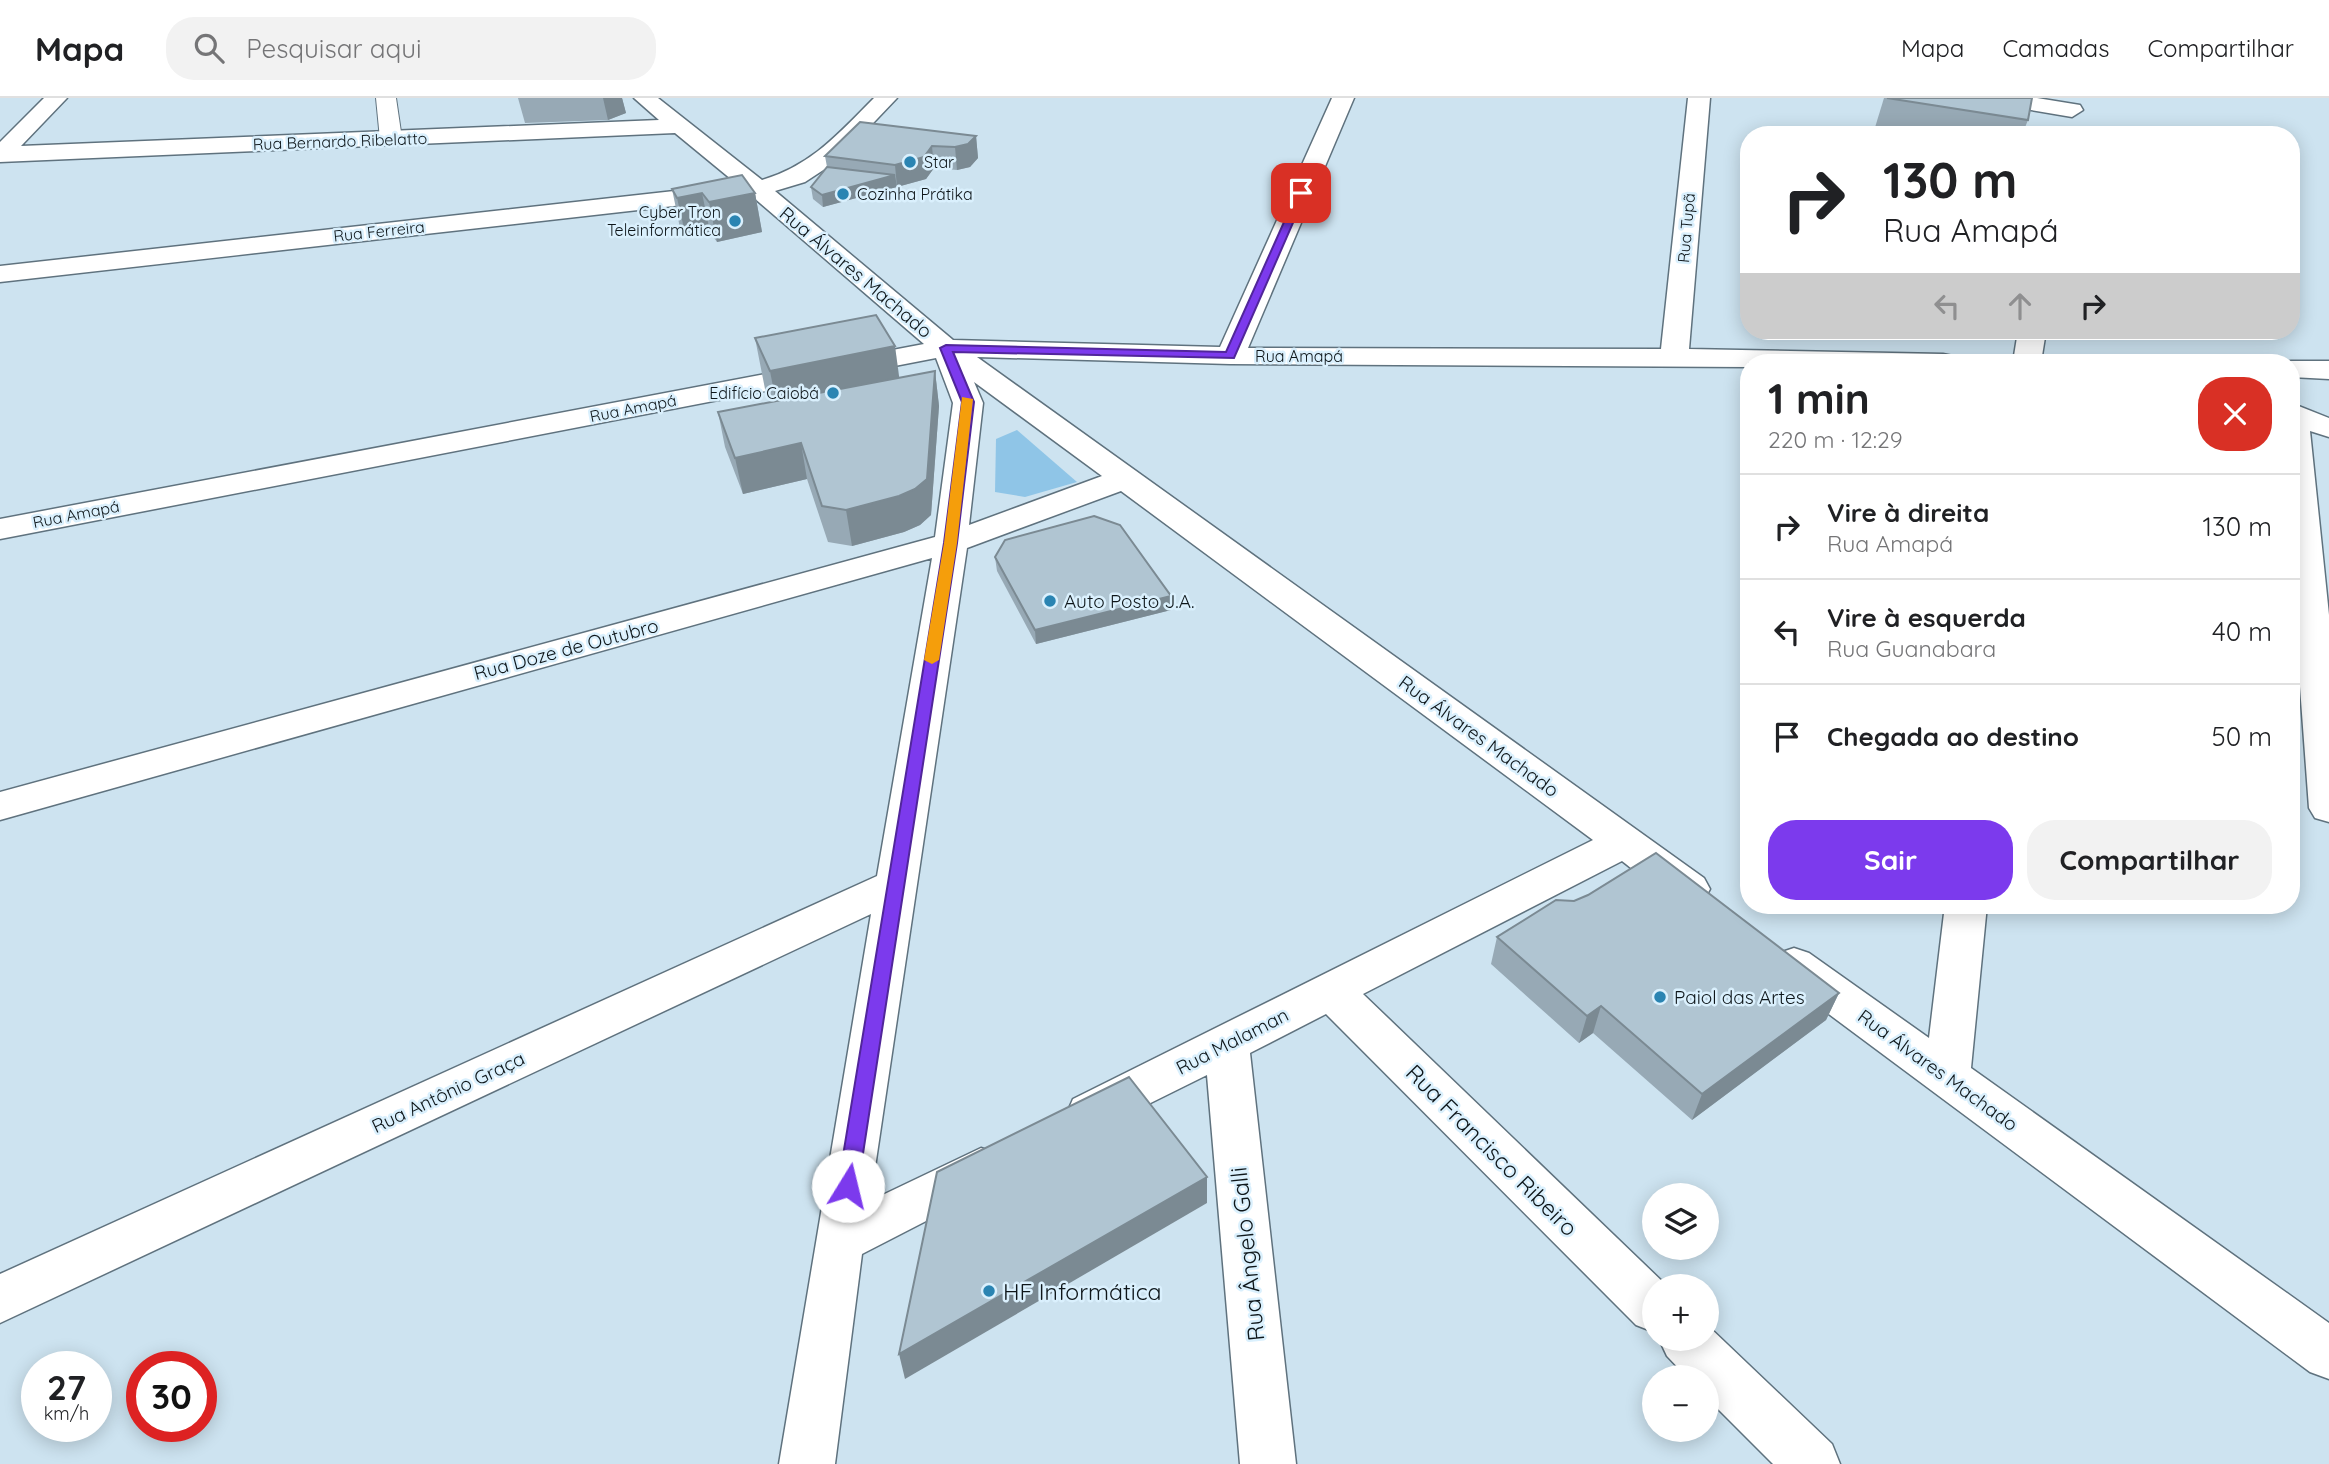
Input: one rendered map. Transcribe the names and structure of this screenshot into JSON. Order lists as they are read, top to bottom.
{
  "streets": {
    "street": [
      "Rua Bernardo Ribelatto",
      "Rua Tupã",
      "Rua Ferreira",
      "Rua Álvares Machado",
      "Rua Amapá",
      "Rua Doze de Outubro",
      "Rua Malaman",
      "Rua Antônio Graça",
      "Rua Francisco Ribeiro",
      "Rua Ângelo Galli"
    ]
  },
  "crossings": [
    ["Rua Bernardo Ribelatto", "Rua Álvares Machado"],
    ["Rua Tupã", "Rua Amapá"],
    ["Rua Ferreira", "Rua Álvares Machado"],
    ["Rua Álvares Machado", "Rua Amapá"],
    ["Rua Álvares Machado", "Rua Doze de Outubro"],
    ["Rua Álvares Machado", "Rua Malaman"],
    ["Rua Malaman", "Rua Francisco Ribeiro"],
    ["Rua Malaman", "Rua Ângelo Galli"]
  ],
  "places": [
    "Star",
    "Cozinha Prátika",
    "Cyber Tron Teleinformática",
    "Edifício Caiobá",
    "Auto Posto J.A.",
    "Paiol das Artes",
    "HF Informática"
  ],
  "page": {
    "header": "Mapa",
    "search": "Pesquisar aqui",
    "nav": ["Mapa", "Camadas", "Compartilhar"],
    "turn": ["130 m", "Rua Amapá"],
    "heading": ["1 min", "220 m · 12:29"],
    "list": [
      {
        "name": "Vire à direita",
        "note": "Rua Amapá",
        "value": "130 m"
      },
      {
        "name": "Vire à esquerda",
        "note": "Rua Guanabara",
        "value": "40 m"
      },
      {
        "name": "Chegada ao destino",
        "value": "50 m"
      }
    ],
    "buttons": ["Sair", "Compartilhar"],
    "map_buttons": ["+", "−"],
    "speed": "27 km/h",
    "limit": "30"
  }
}
